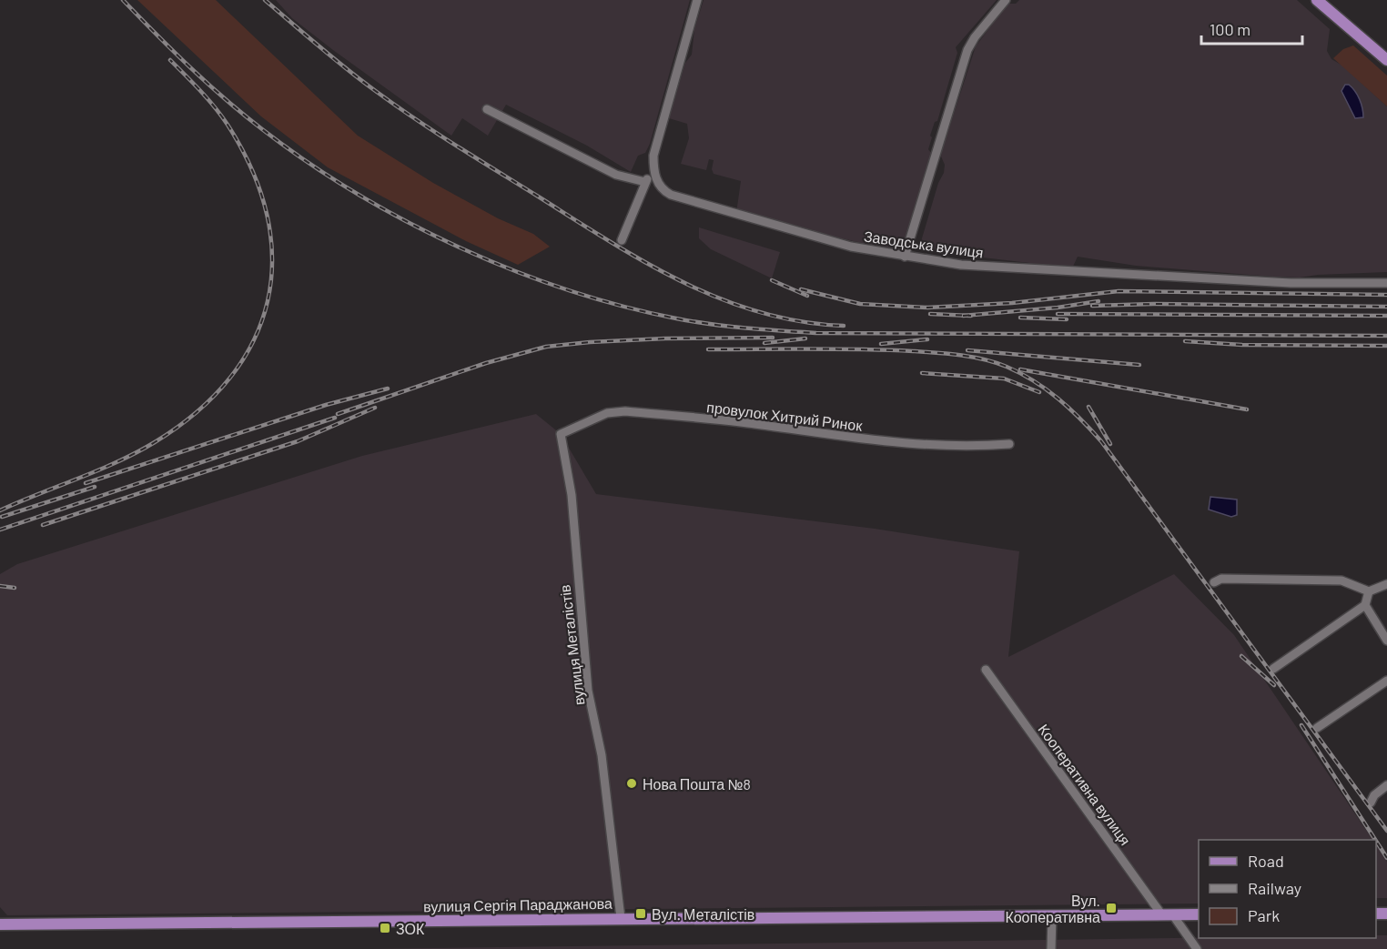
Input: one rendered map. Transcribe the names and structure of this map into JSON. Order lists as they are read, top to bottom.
{
  "streets": {
    "main road": ["вулиця Сергія Параджанова"],
    "street": [
      "Заводська вулиця",
      "провулок Хитрий Ринок",
      "вулиця Металістів",
      "Кооперативна вулиця"
    ]
  },
  "crossings": [
    ["провулок Хитрий Ринок", "вулиця Металістів"],
    ["вулиця Металістів", "вулиця Сергія Параджанова"],
    ["Кооперативна вулиця", "вулиця Сергія Параджанова"]
  ],
  "places": {
    "other": ["Нова Пошта №8"],
    "transit": ["Вул. Кооперативна", "Вул. Металістів", "ЗОК"]
  },
  "legend": ["Road", "Railway", "Park"],
  "scale_bar": "100 m"
}
